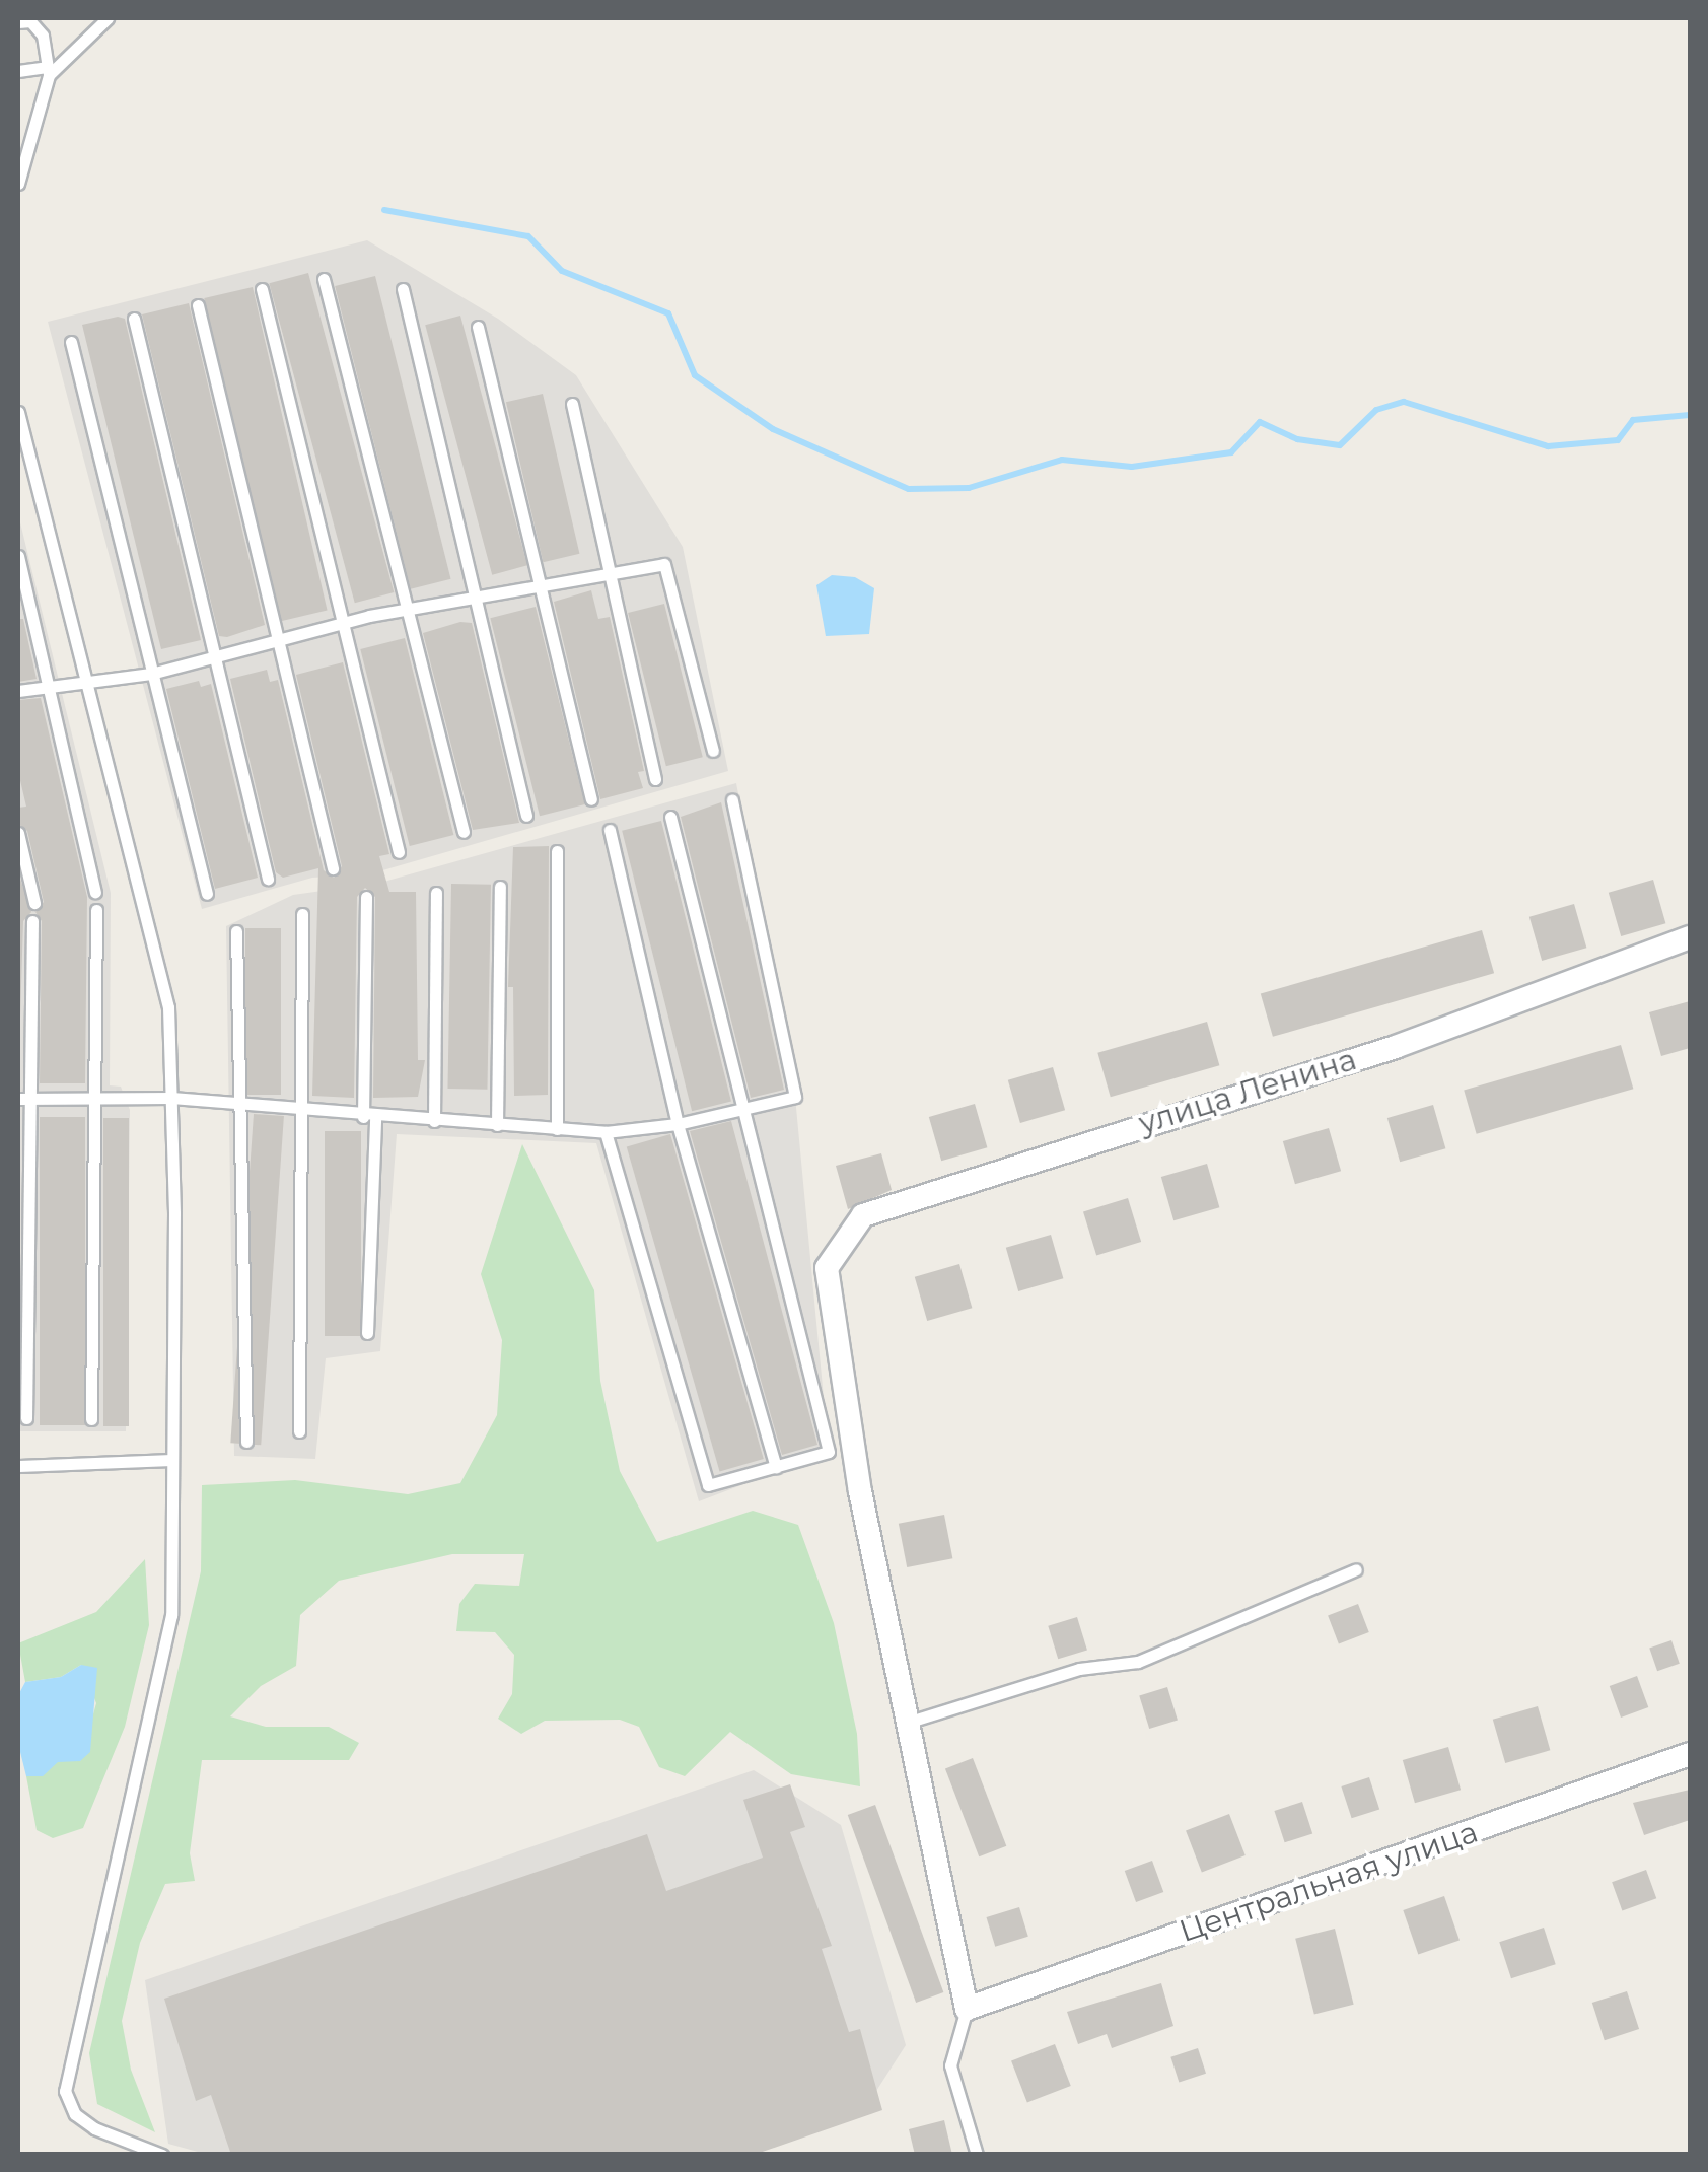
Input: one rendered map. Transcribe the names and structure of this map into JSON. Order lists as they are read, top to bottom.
{
  "streets": {
    "street": ["улица Ленина", "Центральная улица"]
  }
}
